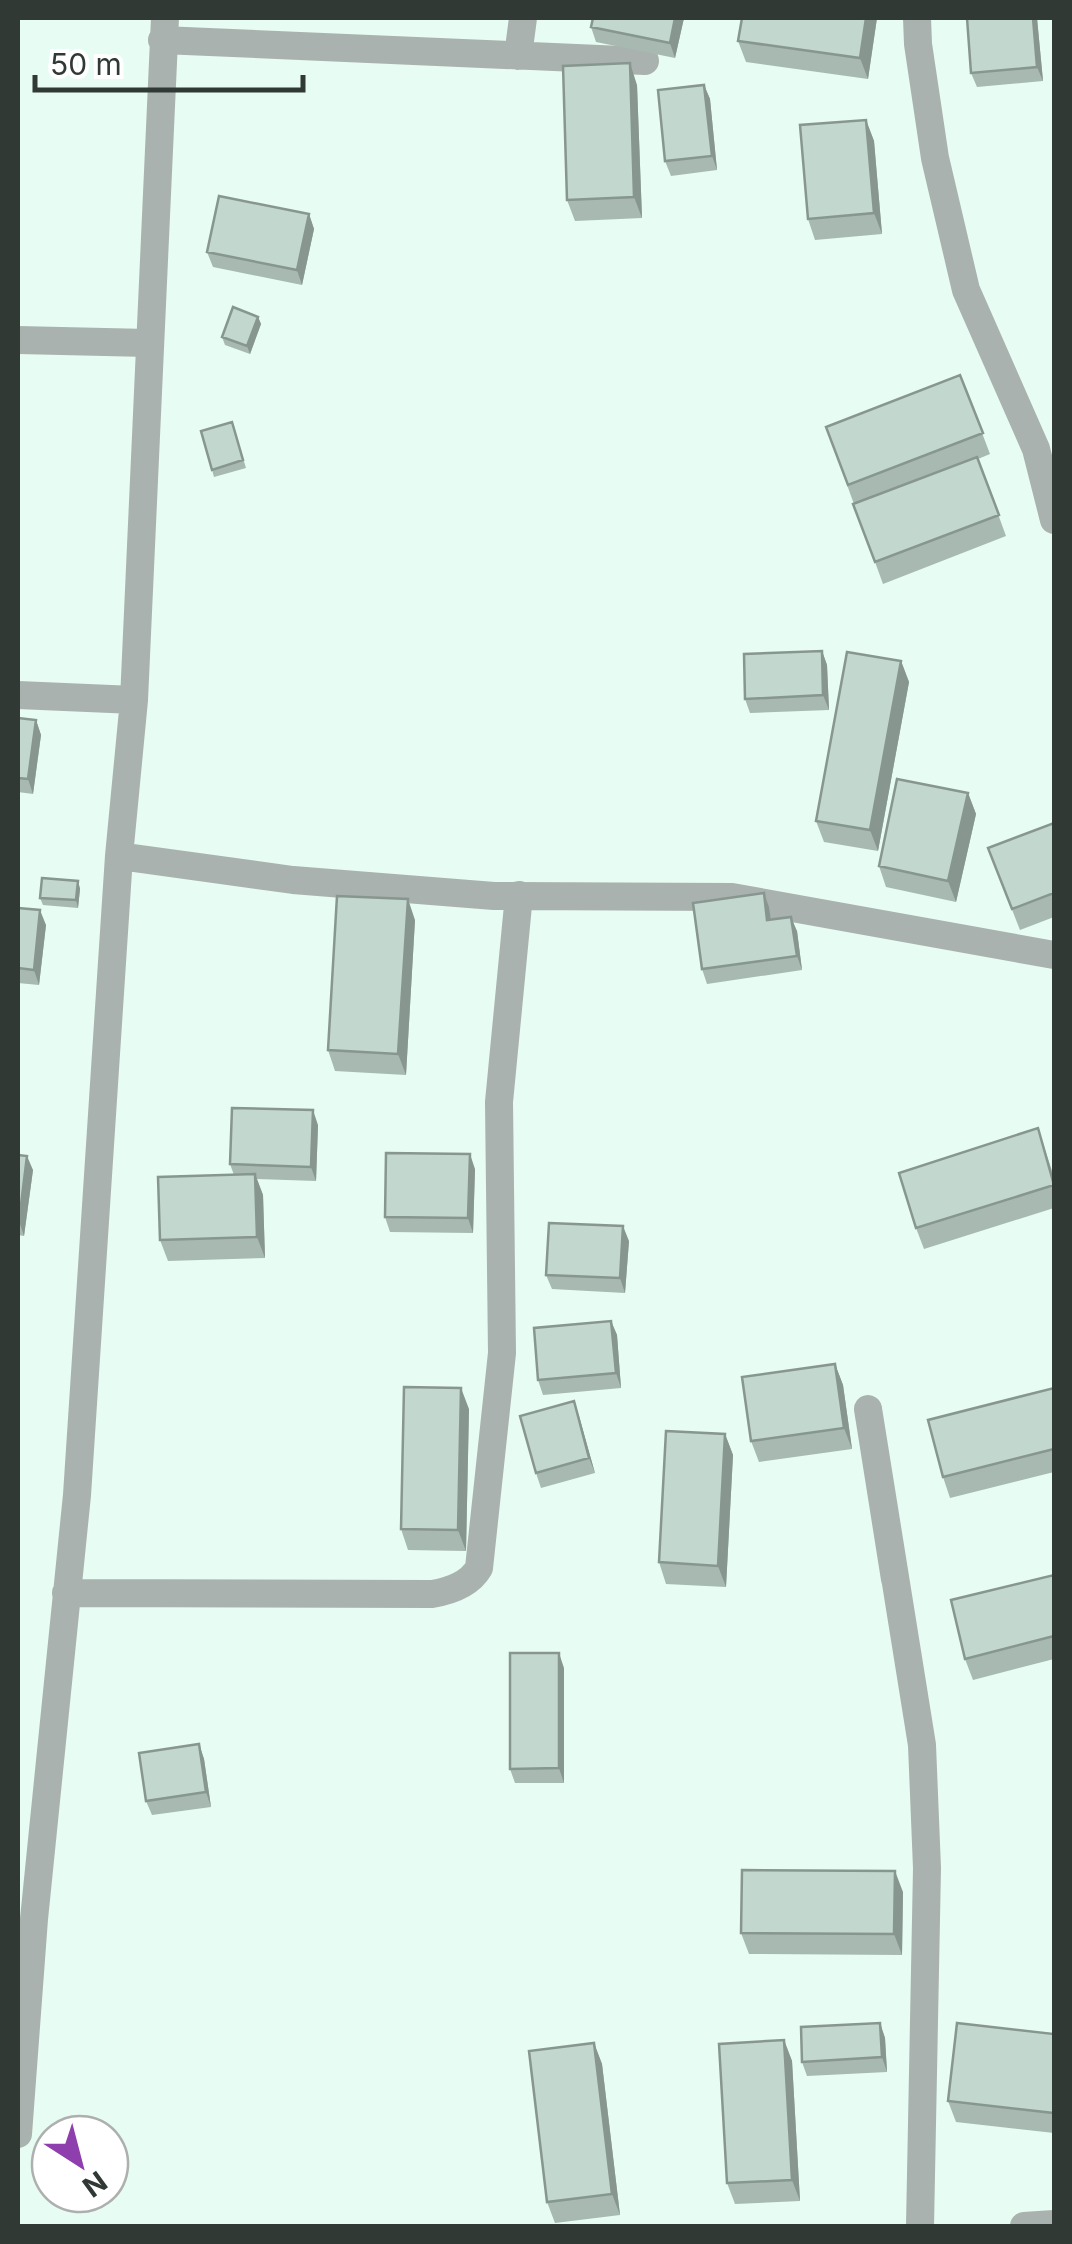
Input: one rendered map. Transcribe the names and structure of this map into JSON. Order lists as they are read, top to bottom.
{
  "scale_bar": "50 m",
  "north": "bottom right"
}
